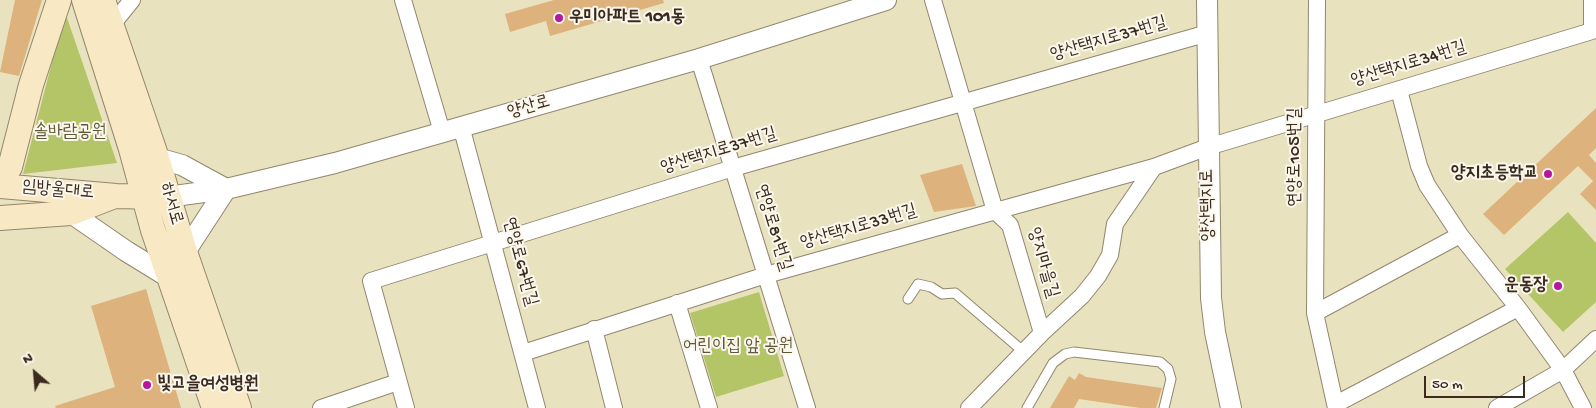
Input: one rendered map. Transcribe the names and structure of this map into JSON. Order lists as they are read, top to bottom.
{
  "streets": {
    "main road": ["임방울대로", "하서로"],
    "street": [
      "양산택지로37번길",
      "양산택지로34번길",
      "양산로",
      "연양로105번길",
      "양산택지로",
      "연양로81번길",
      "양산택지로33번길",
      "연양로67번길",
      "양지마을길"
    ]
  },
  "crossings": [
    ["양산택지로37번길", "양산택지로"],
    ["양산택지로37번길", "연양로81번길"],
    ["양산택지로37번길", "연양로67번길"],
    ["양산택지로34번길", "연양로105번길"],
    ["양산택지로34번길", "양산택지로"],
    ["양산택지로34번길", "양산택지로33번길"],
    ["양산로", "임방울대로"],
    ["양산로", "하서로"],
    ["양산로", "연양로81번길"],
    ["양산로", "연양로67번길"],
    ["임방울대로", "하서로"],
    ["양산택지로", "양산택지로33번길"],
    ["연양로81번길", "양산택지로33번길"],
    ["양산택지로33번길", "연양로67번길"],
    ["양산택지로33번길", "양지마을길"]
  ],
  "parks": ["솔바람공원", "어린이집 앞 공원"],
  "places": [
    "우미아파트 101동",
    "양지초등학교",
    "운동장",
    "빛고을여성병원"
  ],
  "scale_bar": "50 m",
  "north": "top left"
}
